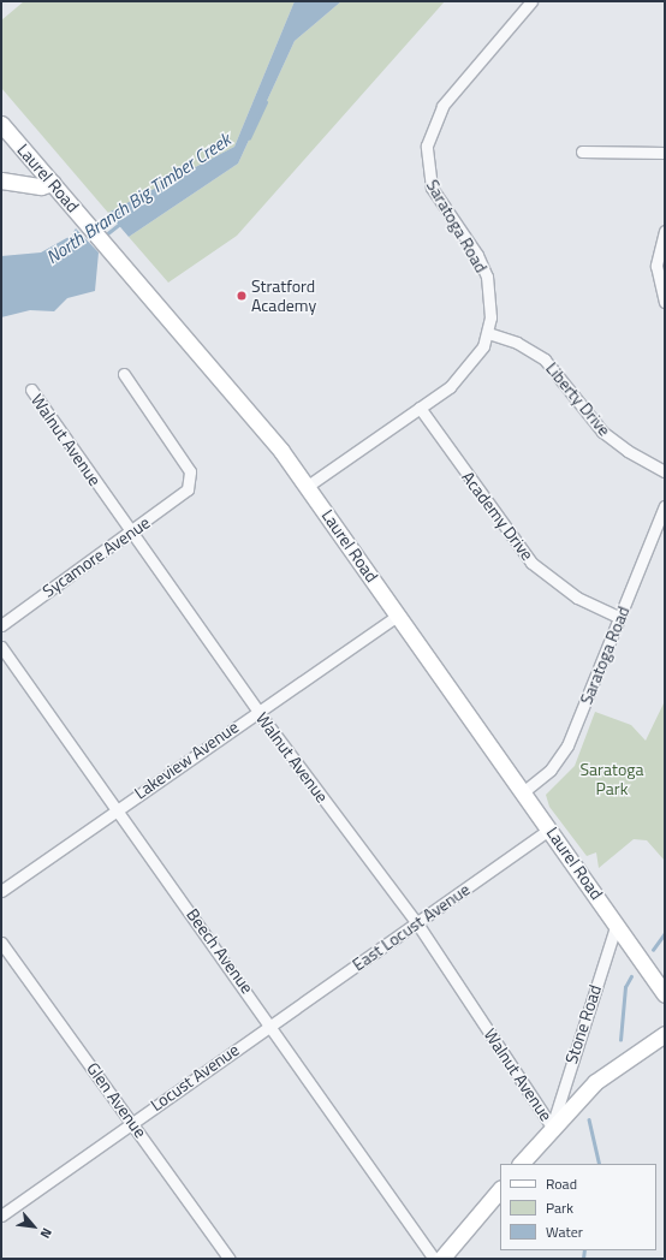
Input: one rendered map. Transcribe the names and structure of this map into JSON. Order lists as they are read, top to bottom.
{
  "streets": {
    "main road": ["Laurel Road", "Stone Road"],
    "street": [
      "Saratoga Road",
      "Liberty Drive",
      "Walnut Avenue",
      "Academy Drive",
      "Sycamore Avenue",
      "Lakeview Avenue",
      "East Locust Avenue",
      "Beech Avenue",
      "Locust Avenue",
      "Glen Avenue"
    ]
  },
  "crossings": [
    ["Laurel Road", "Saratoga Road"],
    ["Laurel Road", "Lakeview Avenue"],
    ["Laurel Road", "East Locust Avenue"],
    ["Laurel Road", "Stone Road"],
    ["Saratoga Road", "Liberty Drive"],
    ["Saratoga Road", "Academy Drive"],
    ["Walnut Avenue", "Sycamore Avenue"],
    ["Walnut Avenue", "Lakeview Avenue"],
    ["Walnut Avenue", "East Locust Avenue"],
    ["Walnut Avenue", "Stone Road"],
    ["Lakeview Avenue", "Beech Avenue"],
    ["East Locust Avenue", "Beech Avenue"],
    ["East Locust Avenue", "Locust Avenue"],
    ["Beech Avenue", "Locust Avenue"],
    ["Locust Avenue", "Glen Avenue"]
  ],
  "water": ["North Branch Big Timber Creek"],
  "parks": ["Saratoga Park"],
  "places": ["Stratford Academy"],
  "legend": ["Road", "Park", "Water"],
  "north": "bottom right"
}
